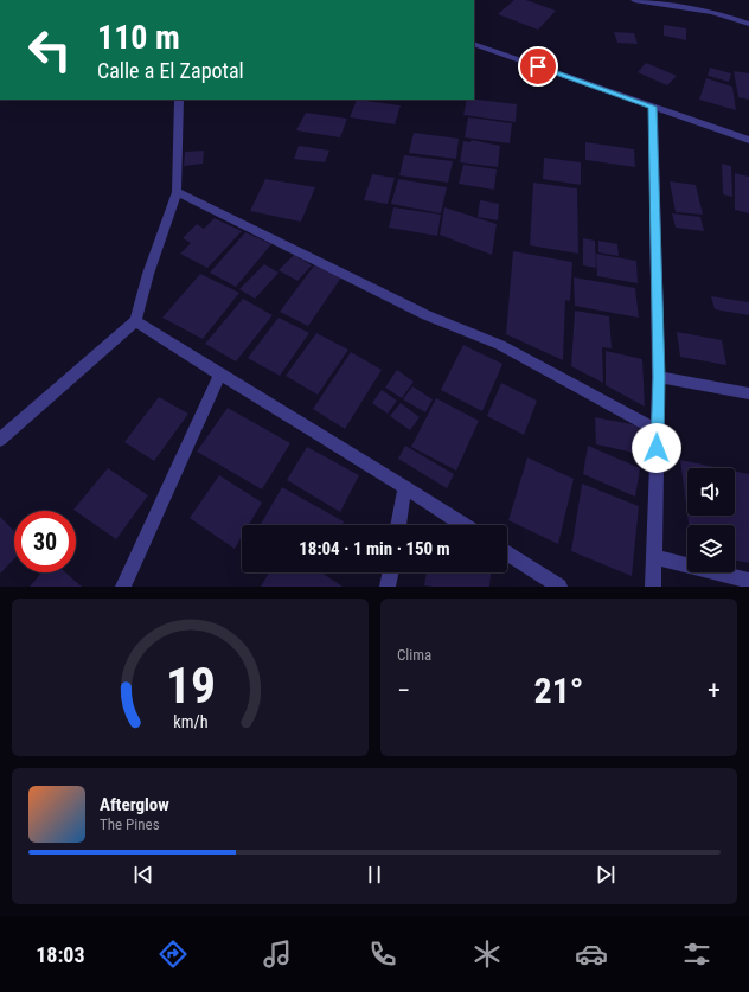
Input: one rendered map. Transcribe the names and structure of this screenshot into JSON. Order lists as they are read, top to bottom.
{
  "page": {
    "turn": ["110 m", "Calle a El Zapotal"],
    "limit": "30",
    "trip": "18:04 · 1 min · 150 m",
    "tile": "Clima",
    "heat": ["−", "21°", "+"],
    "song": ["Afterglow", "The Pines"],
    "tabs": "18:03",
    "gauge": ["19", "km/h"]
  }
}
